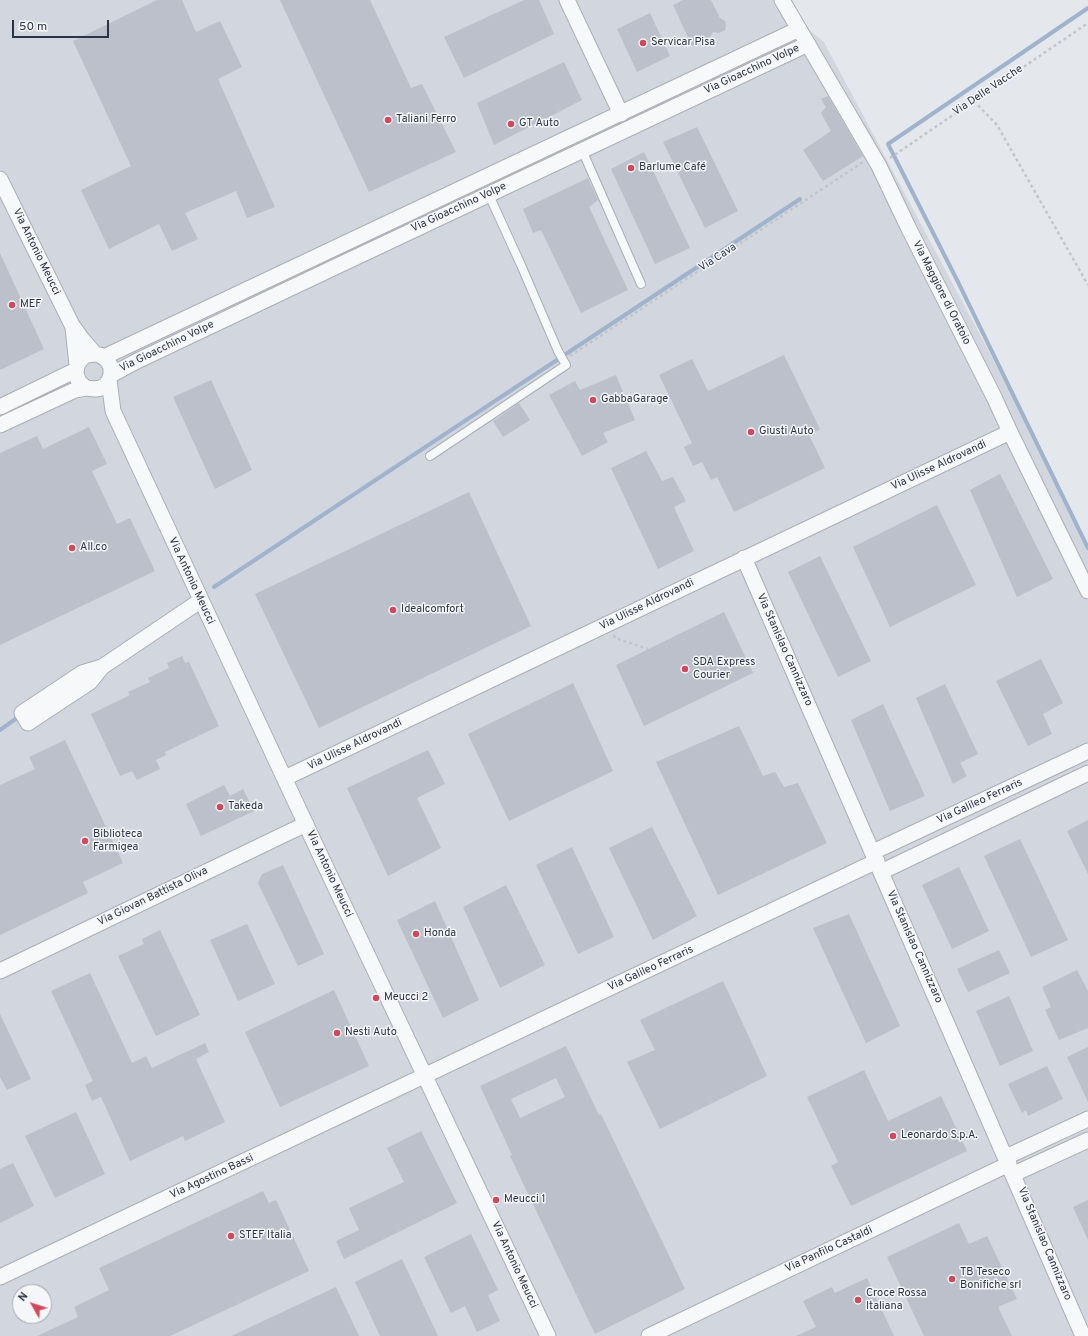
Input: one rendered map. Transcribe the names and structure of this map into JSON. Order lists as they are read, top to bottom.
{
  "streets": {
    "street": [
      "Via Gioacchino Volpe",
      "Via Antonio Meucci",
      "Via Maggiore di Oratoio",
      "Via Ulisse Aldrovandi",
      "Via Stanislao Cannizzaro",
      "Via Galileo Ferraris",
      "Via Giovan Battista Oliva",
      "Via Agostino Bassi",
      "Via Panfilo Castaldi"
    ],
    "path": ["Via Delle Vacche", "Via Cava"]
  },
  "crossings": [
    ["Via Gioacchino Volpe", "Via Antonio Meucci"],
    ["Via Gioacchino Volpe", "Via Maggiore di Oratoio"],
    ["Via Antonio Meucci", "Via Ulisse Aldrovandi"],
    ["Via Antonio Meucci", "Via Galileo Ferraris"],
    ["Via Antonio Meucci", "Via Giovan Battista Oliva"],
    ["Via Antonio Meucci", "Via Agostino Bassi"],
    ["Via Cava", "Via Maggiore di Oratoio"],
    ["Via Maggiore di Oratoio", "Via Ulisse Aldrovandi"],
    ["Via Ulisse Aldrovandi", "Via Stanislao Cannizzaro"],
    ["Via Stanislao Cannizzaro", "Via Galileo Ferraris"],
    ["Via Stanislao Cannizzaro", "Via Panfilo Castaldi"],
    ["Via Galileo Ferraris", "Via Agostino Bassi"]
  ],
  "places": [
    "Servicar Pisa",
    "Taliani Ferro",
    "GT Auto",
    "Barlume Café",
    "MEF",
    "GabbaGarage",
    "Giusti Auto",
    "All.co",
    "Idealcomfort",
    "SDA Express Courier",
    "Takeda",
    "Biblioteca Farmigea",
    "Honda",
    "Meucci 2",
    "Nesti Auto",
    "Leonardo S.p.A.",
    "Meucci 1",
    "STEF Italia",
    "TB Teseco Bonifiche srl",
    "Croce Rossa Italiana"
  ],
  "scale_bar": "50 m",
  "north": "top left"
}
